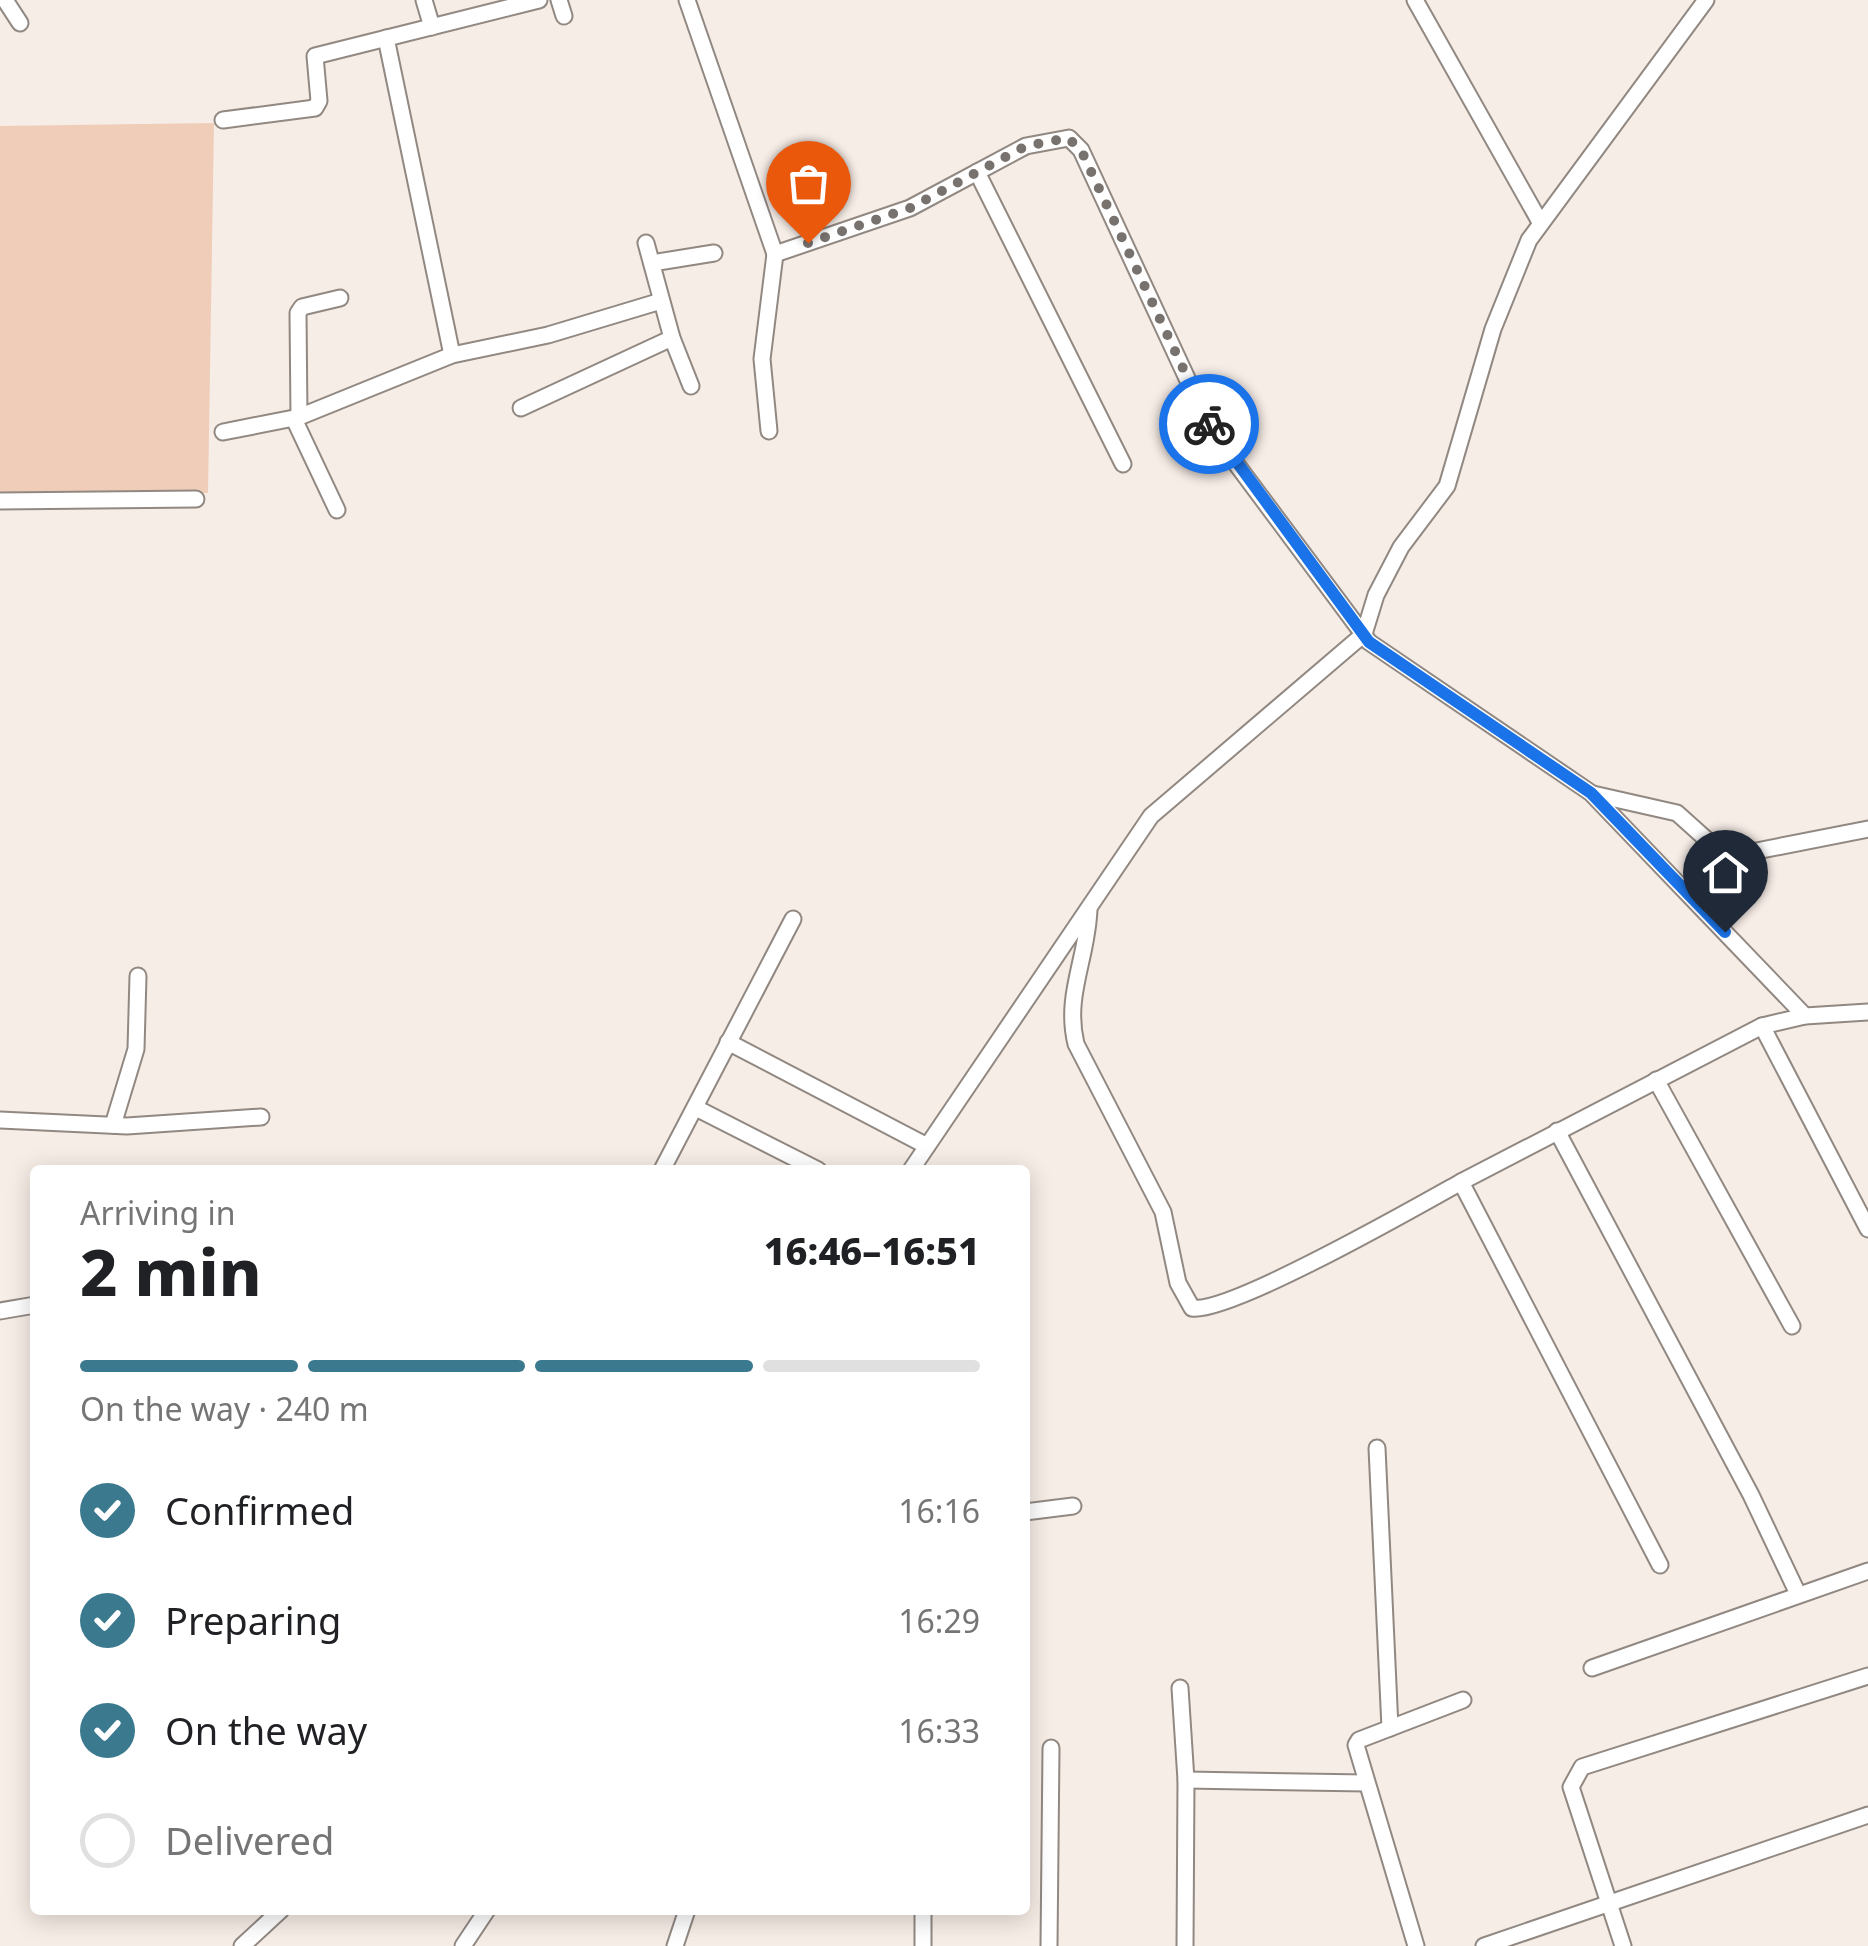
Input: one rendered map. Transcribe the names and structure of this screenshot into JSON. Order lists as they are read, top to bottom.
{
  "page": {
    "heading": ["2 min", "Arriving in", "16:46–16:51"],
    "bar": "On the way · 240 m",
    "list": [
      ["Confirmed", "16:16"],
      ["Preparing", "16:29"],
      ["On the way", "16:33"],
      "Delivered"
    ]
  }
}
